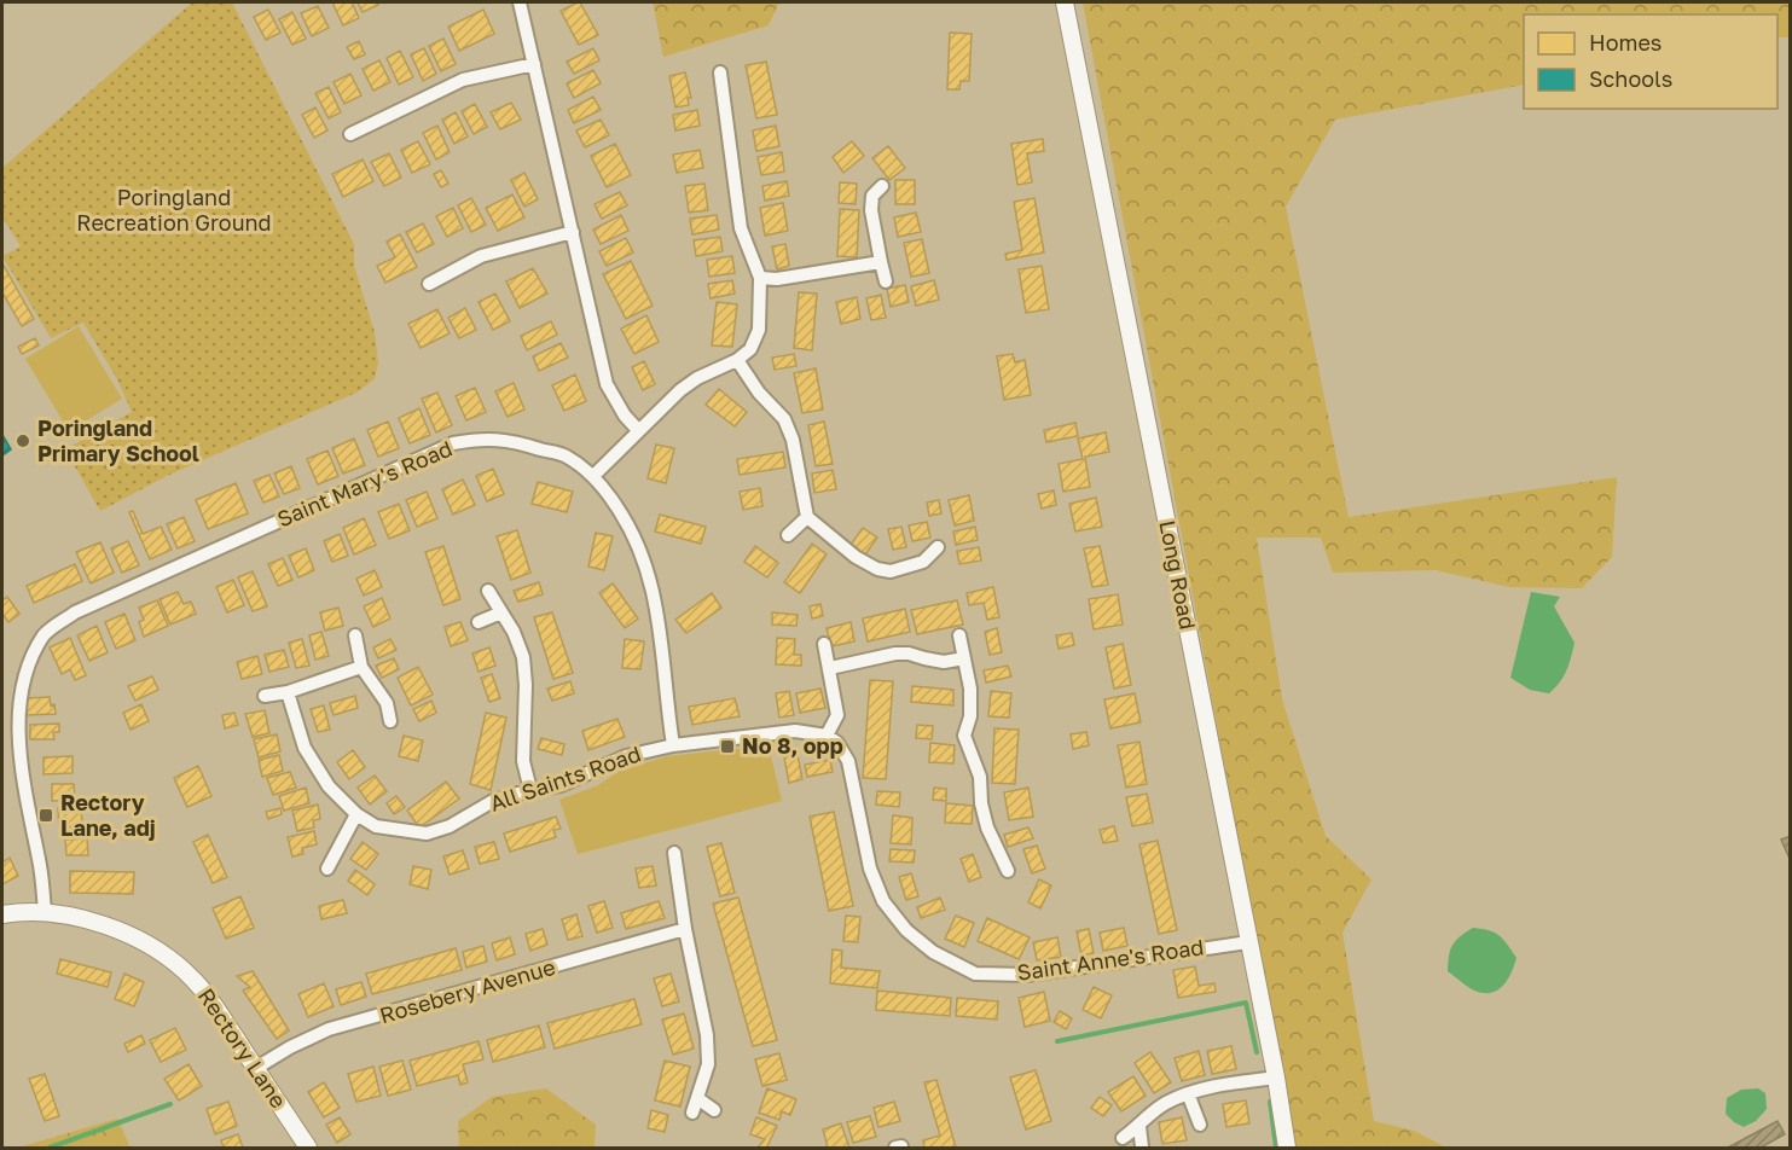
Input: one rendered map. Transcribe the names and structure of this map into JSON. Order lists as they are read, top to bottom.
{
  "streets": {
    "street": [
      "Saint Mary's Road",
      "Long Road",
      "All Saints Road",
      "Saint Anne's Road",
      "Rosebery Avenue",
      "Rectory Lane"
    ]
  },
  "crossings": [
    ["Saint Mary's Road", "All Saints Road"],
    ["Saint Mary's Road", "Rectory Lane"],
    ["Long Road", "Saint Anne's Road"],
    ["All Saints Road", "Saint Anne's Road"],
    ["Rosebery Avenue", "Rectory Lane"]
  ],
  "parks": ["Poringland Recreation Ground"],
  "places": {
    "other": ["Poringland Primary School"],
    "transit": ["No 8, opp", "Rectory Lane, adj"]
  },
  "legend": ["Homes", "Schools"]
}
